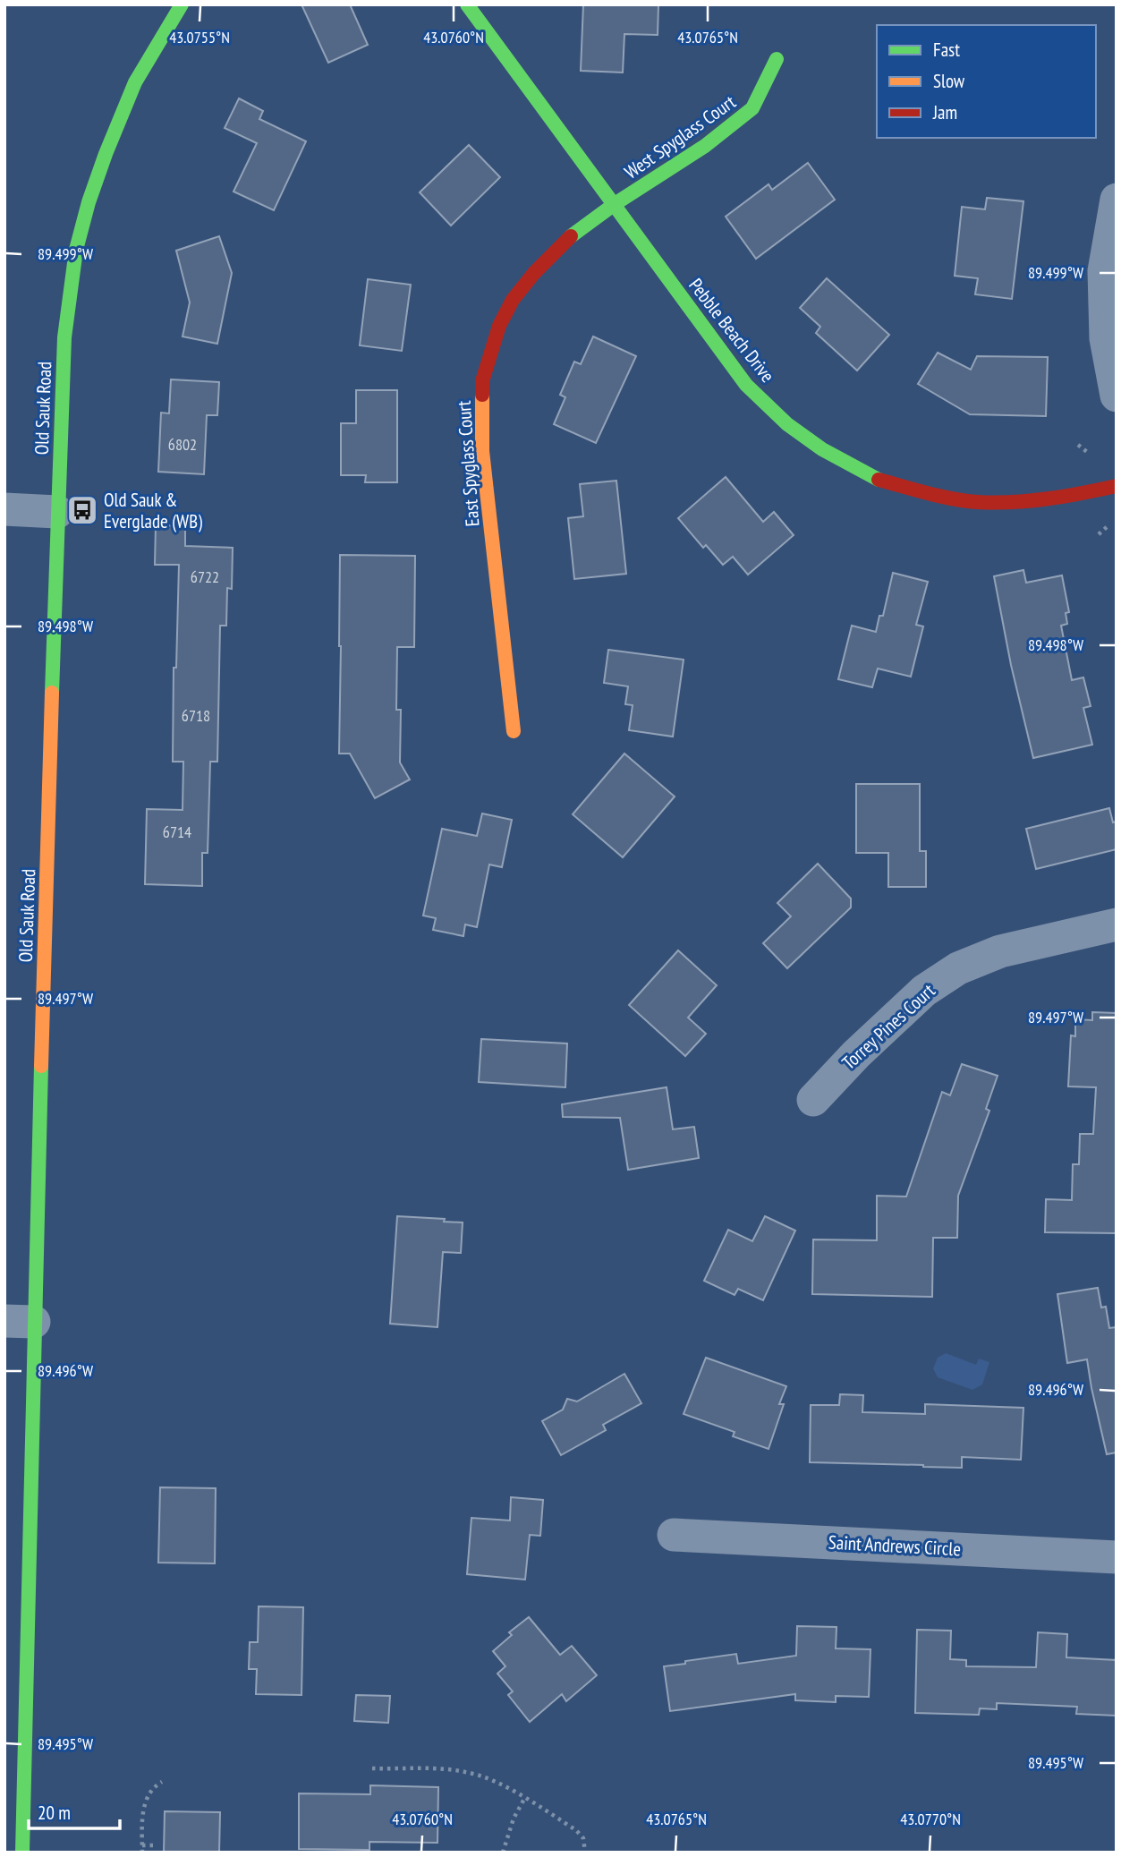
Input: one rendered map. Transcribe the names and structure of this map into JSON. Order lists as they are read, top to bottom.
{
  "streets": {
    "street": [
      "West Spyglass Court",
      "Pebble Beach Drive",
      "Old Sauk Road",
      "East Spyglass Court",
      "Torrey Pines Court",
      "Saint Andrews Circle"
    ]
  },
  "crossings": [
    ["West Spyglass Court", "Pebble Beach Drive"],
    ["West Spyglass Court", "East Spyglass Court"],
    ["Pebble Beach Drive", "East Spyglass Court"]
  ],
  "places": {
    "bus stop": ["Old Sauk & Everglade (WB)"]
  },
  "house_numbers": [
    "6802",
    "6722",
    "6718",
    "6714"
  ],
  "legend": ["Fast", "Slow", "Jam"],
  "scale_bar": "20 m",
  "coordinates": [
    "43.0755°N",
    "43.0760°N",
    "43.0765°N",
    "89.499°W",
    "89.498°W",
    "89.497°W",
    "89.496°W",
    "89.495°W",
    "43.0770°N"
  ]
}
